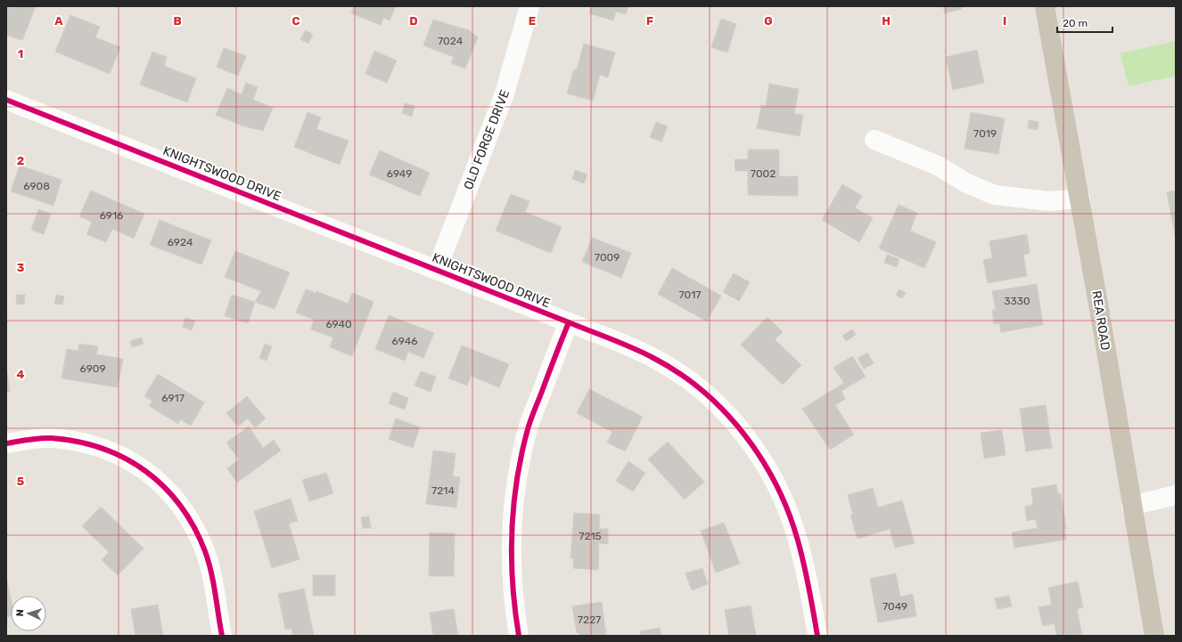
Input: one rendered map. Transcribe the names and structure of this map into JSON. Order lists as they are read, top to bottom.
{
  "streets": {
    "main road": ["REA ROAD"],
    "street": ["OLD FORGE DRIVE", "KNIGHTSWOOD DRIVE"]
  },
  "crossings": [
    ["OLD FORGE DRIVE", "KNIGHTSWOOD DRIVE"]
  ],
  "house_numbers": [
    "7024",
    "7019",
    "6949",
    "7002",
    "6908",
    "6916",
    "6924",
    "7009",
    "7017",
    "3330",
    "6940",
    "6946",
    "6909",
    "6917",
    "7214",
    "7215",
    "7049",
    "7227"
  ],
  "scale_bar": "20 m",
  "north": "left",
  "grid": {
    "columns": [
      "A",
      "B",
      "C",
      "D",
      "E",
      "F",
      "G",
      "H",
      "I"
    ],
    "rows": [
      "1",
      "2",
      "3",
      "4",
      "5"
    ]
  }
}
